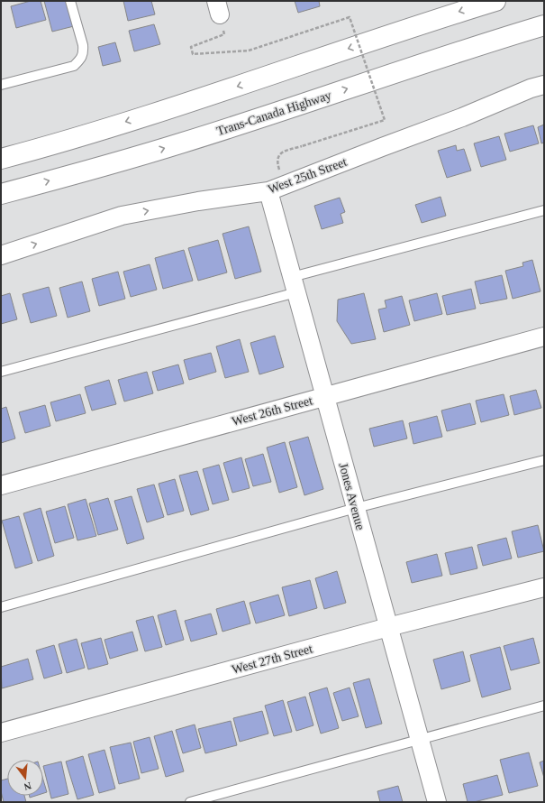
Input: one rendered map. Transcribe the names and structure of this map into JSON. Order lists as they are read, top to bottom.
{
  "streets": {
    "highway": ["Trans-Canada Highway"],
    "street": [
      "West 25th Street",
      "West 26th Street",
      "Jones Avenue",
      "West 27th Street"
    ]
  },
  "crossings": [
    ["West 25th Street", "Jones Avenue"],
    ["West 26th Street", "Jones Avenue"],
    ["Jones Avenue", "West 27th Street"]
  ],
  "one_way": ["West 25th Street"],
  "north": "bottom"
}
